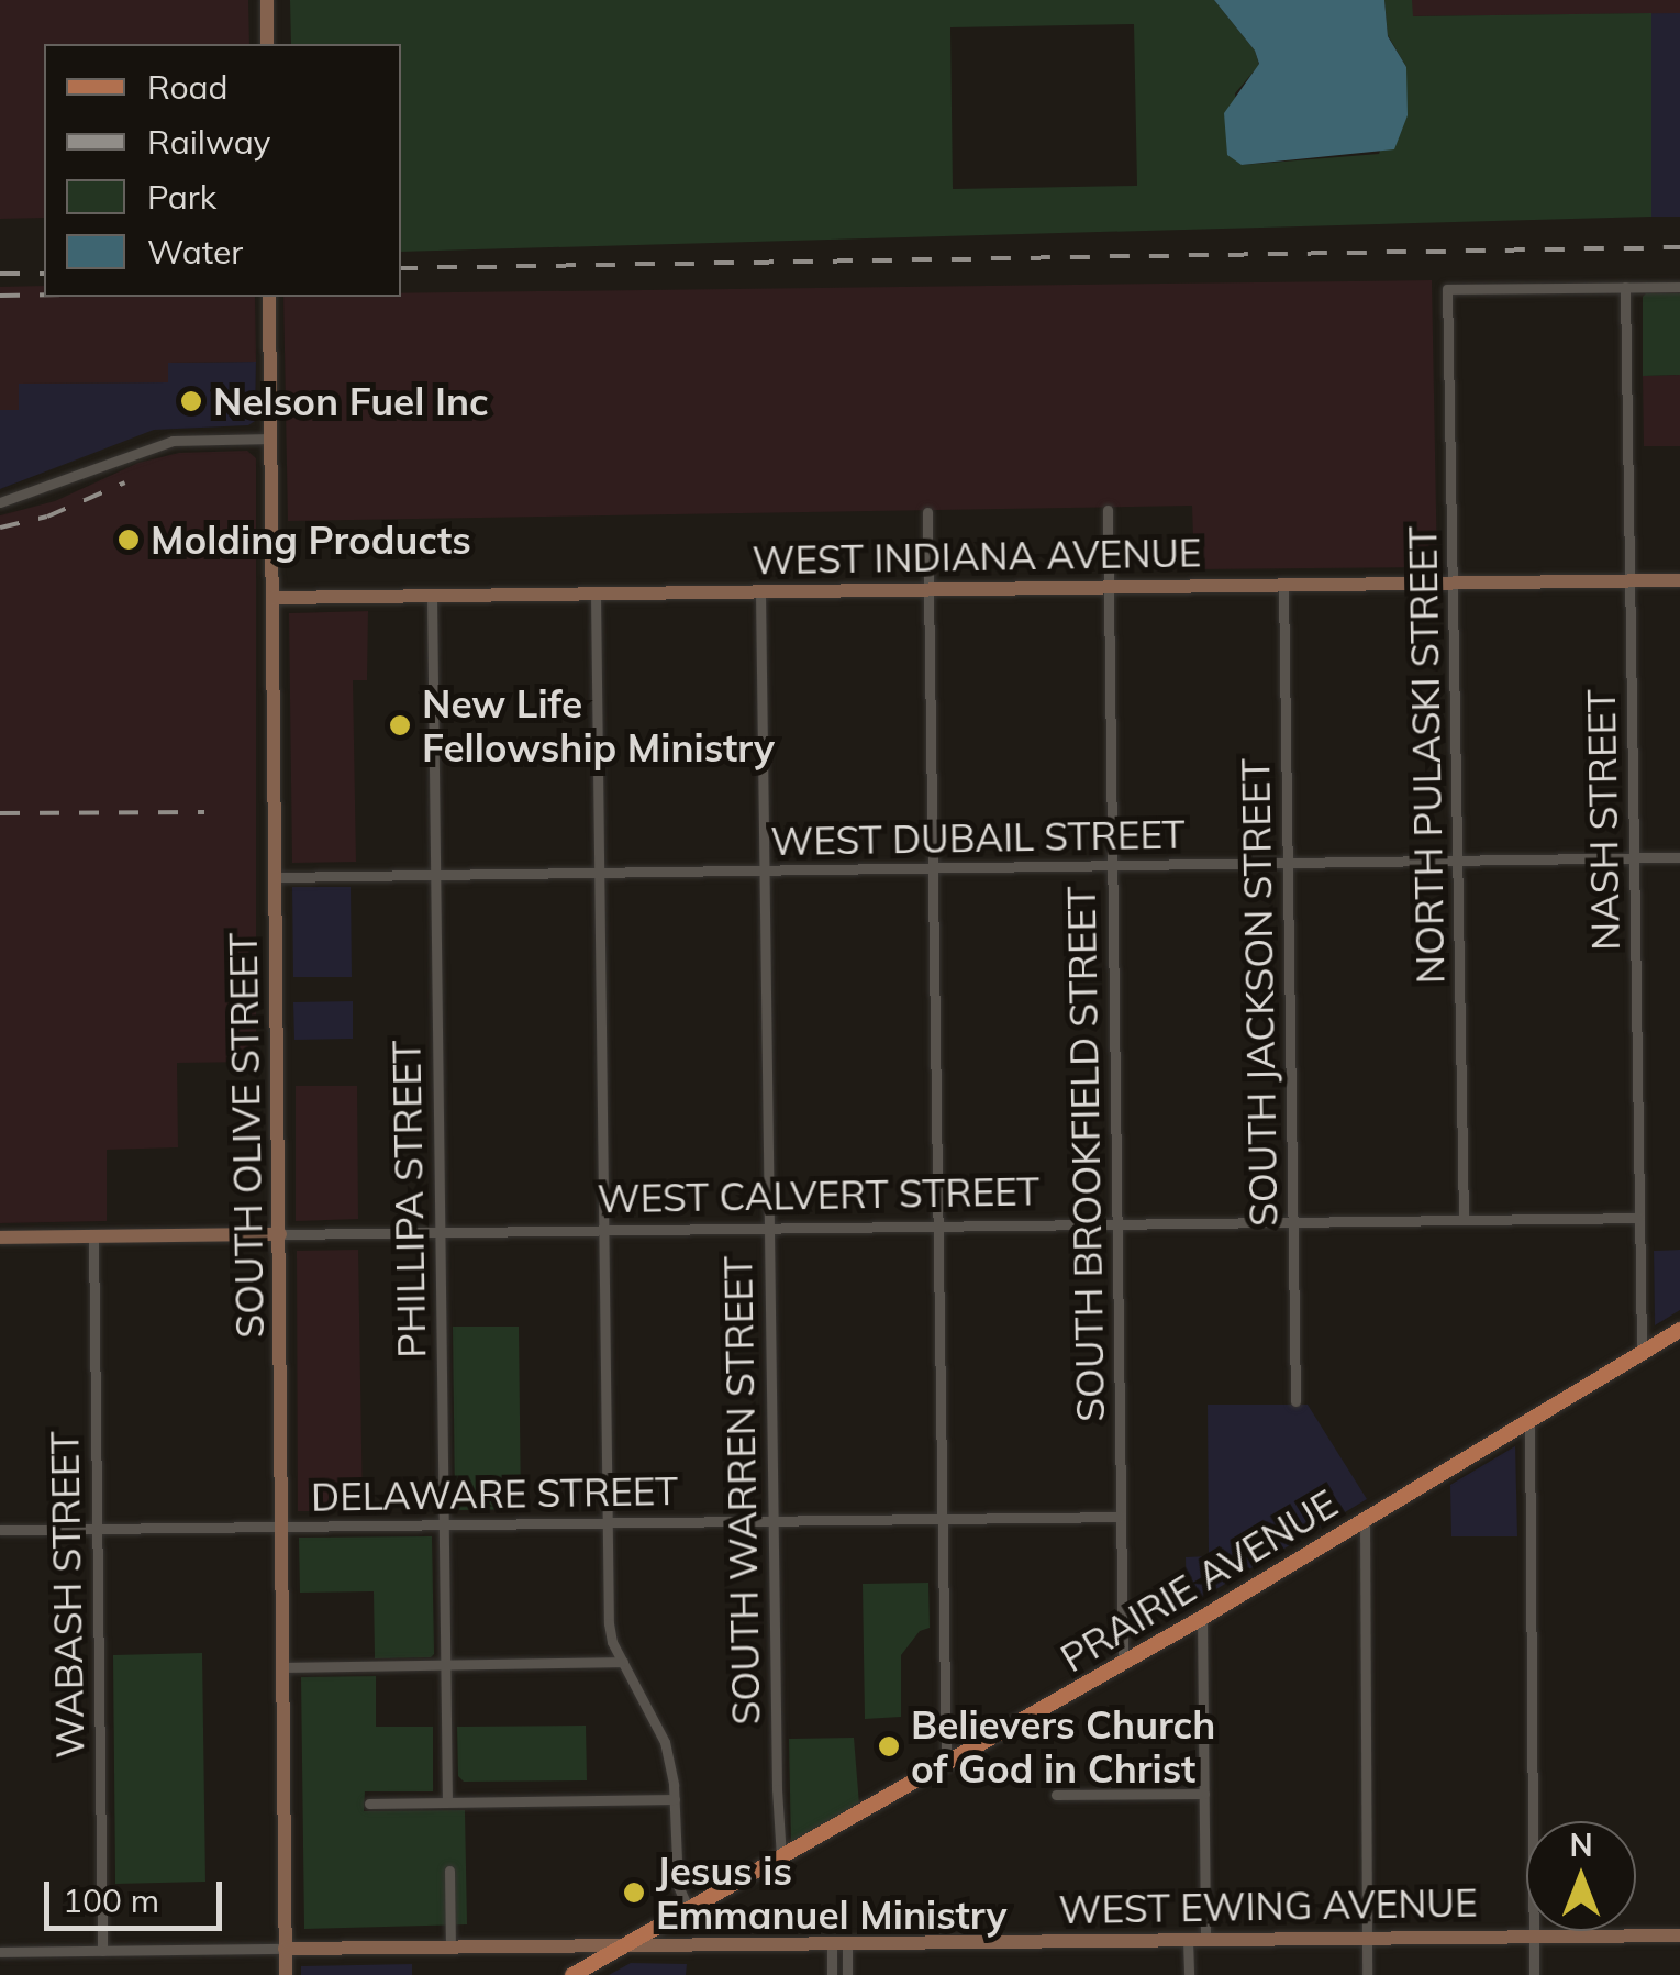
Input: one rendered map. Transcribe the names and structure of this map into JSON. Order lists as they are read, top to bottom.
{
  "streets": {
    "main road": ["PRAIRIE AVENUE"],
    "street": [
      "WEST INDIANA AVENUE",
      "NORTH PULASKI STREET",
      "NASH STREET",
      "WEST DUBAIL STREET",
      "SOUTH JACKSON STREET",
      "SOUTH OLIVE STREET",
      "SOUTH BROOKFIELD STREET",
      "WEST CALVERT STREET",
      "PHILLIPA STREET",
      "SOUTH WARREN STREET",
      "DELAWARE STREET",
      "WABASH STREET",
      "WEST EWING AVENUE"
    ]
  },
  "crossings": [
    ["WEST INDIANA AVENUE", "NORTH PULASKI STREET"],
    ["WEST INDIANA AVENUE", "NASH STREET"],
    ["WEST INDIANA AVENUE", "SOUTH JACKSON STREET"],
    ["WEST INDIANA AVENUE", "SOUTH OLIVE STREET"],
    ["WEST INDIANA AVENUE", "SOUTH BROOKFIELD STREET"],
    ["WEST INDIANA AVENUE", "PHILLIPA STREET"],
    ["WEST INDIANA AVENUE", "SOUTH WARREN STREET"],
    ["NORTH PULASKI STREET", "NASH STREET"],
    ["NORTH PULASKI STREET", "WEST DUBAIL STREET"],
    ["NORTH PULASKI STREET", "WEST CALVERT STREET"],
    ["NASH STREET", "WEST DUBAIL STREET"],
    ["NASH STREET", "WEST CALVERT STREET"],
    ["NASH STREET", "PRAIRIE AVENUE"],
    ["WEST DUBAIL STREET", "SOUTH JACKSON STREET"],
    ["WEST DUBAIL STREET", "SOUTH OLIVE STREET"],
    ["WEST DUBAIL STREET", "SOUTH BROOKFIELD STREET"],
    ["WEST DUBAIL STREET", "PHILLIPA STREET"],
    ["WEST DUBAIL STREET", "SOUTH WARREN STREET"],
    ["SOUTH JACKSON STREET", "WEST CALVERT STREET"],
    ["SOUTH OLIVE STREET", "WEST CALVERT STREET"],
    ["SOUTH OLIVE STREET", "DELAWARE STREET"],
    ["SOUTH OLIVE STREET", "WEST EWING AVENUE"],
    ["SOUTH BROOKFIELD STREET", "WEST CALVERT STREET"],
    ["SOUTH BROOKFIELD STREET", "DELAWARE STREET"],
    ["SOUTH BROOKFIELD STREET", "PRAIRIE AVENUE"],
    ["WEST CALVERT STREET", "PHILLIPA STREET"],
    ["WEST CALVERT STREET", "SOUTH WARREN STREET"],
    ["WEST CALVERT STREET", "WABASH STREET"],
    ["PHILLIPA STREET", "DELAWARE STREET"],
    ["SOUTH WARREN STREET", "DELAWARE STREET"],
    ["SOUTH WARREN STREET", "PRAIRIE AVENUE"],
    ["DELAWARE STREET", "WABASH STREET"],
    ["PRAIRIE AVENUE", "WEST EWING AVENUE"],
    ["WABASH STREET", "WEST EWING AVENUE"]
  ],
  "places": [
    "Nelson Fuel Inc",
    "Molding Products",
    "New Life Fellowship Ministry",
    "Believers Church of God in Christ",
    "Jesus is Emmanuel Ministry"
  ],
  "legend": [
    "Road",
    "Railway",
    "Park",
    "Water"
  ],
  "scale_bar": "100 m",
  "north": "top"
}
